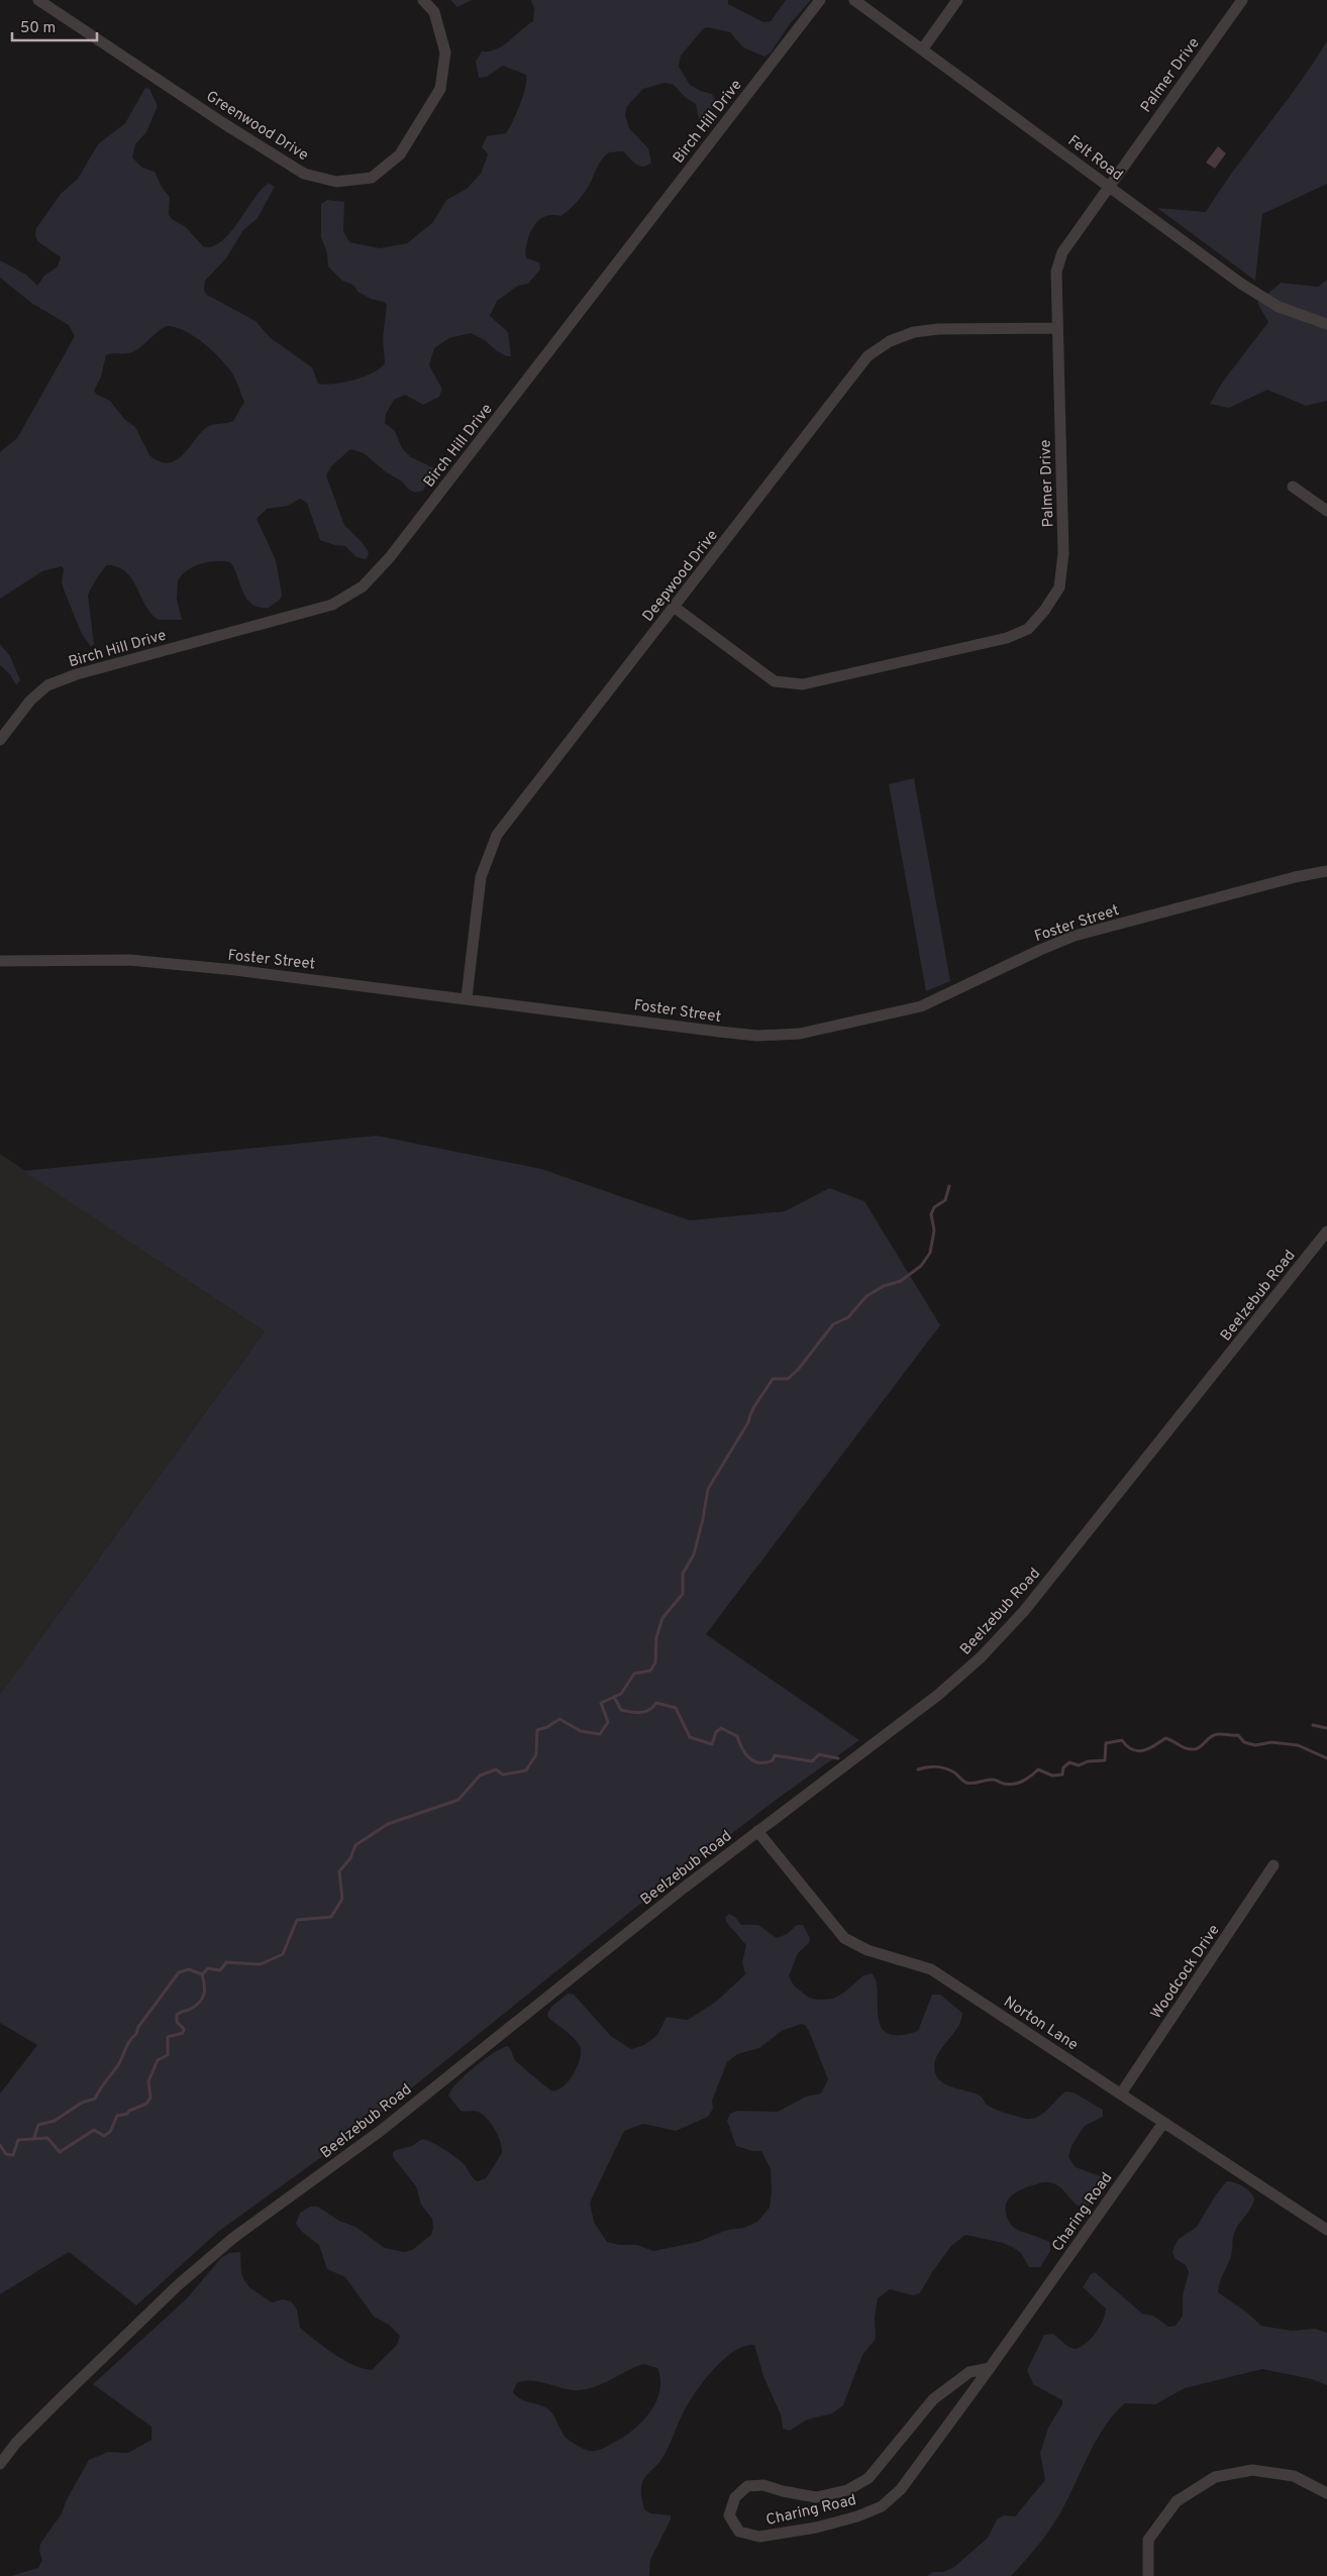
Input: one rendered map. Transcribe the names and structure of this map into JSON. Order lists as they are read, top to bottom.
{
  "streets": {
    "street": [
      "Palmer Drive",
      "Birch Hill Drive",
      "Greenwood Drive",
      "Felt Road",
      "Deepwood Drive",
      "Foster Street",
      "Beelzebub Road",
      "Woodcock Drive",
      "Norton Lane",
      "Charing Road"
    ]
  },
  "crossings": [
    ["Palmer Drive", "Felt Road"],
    ["Palmer Drive", "Deepwood Drive"],
    ["Deepwood Drive", "Foster Street"],
    ["Beelzebub Road", "Norton Lane"],
    ["Woodcock Drive", "Norton Lane"],
    ["Norton Lane", "Charing Road"]
  ],
  "scale_bar": "50 m"
}
